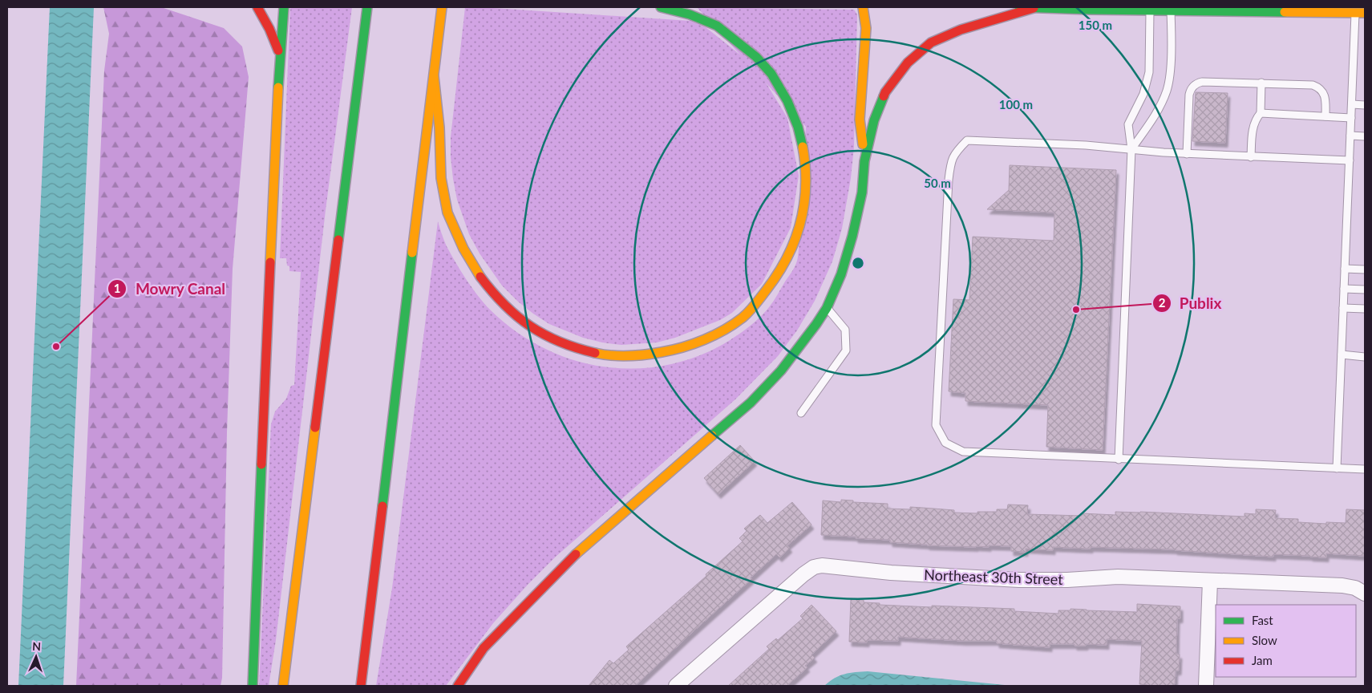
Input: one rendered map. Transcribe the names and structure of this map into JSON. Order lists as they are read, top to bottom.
{
  "streets": {
    "street": ["Northeast 30th Street"]
  },
  "places": ["Publix", "Mowry Canal"],
  "legend": ["Fast", "Slow", "Jam"],
  "north": "top",
  "rings": ["150 m", "100 m", "50 m"]
}
